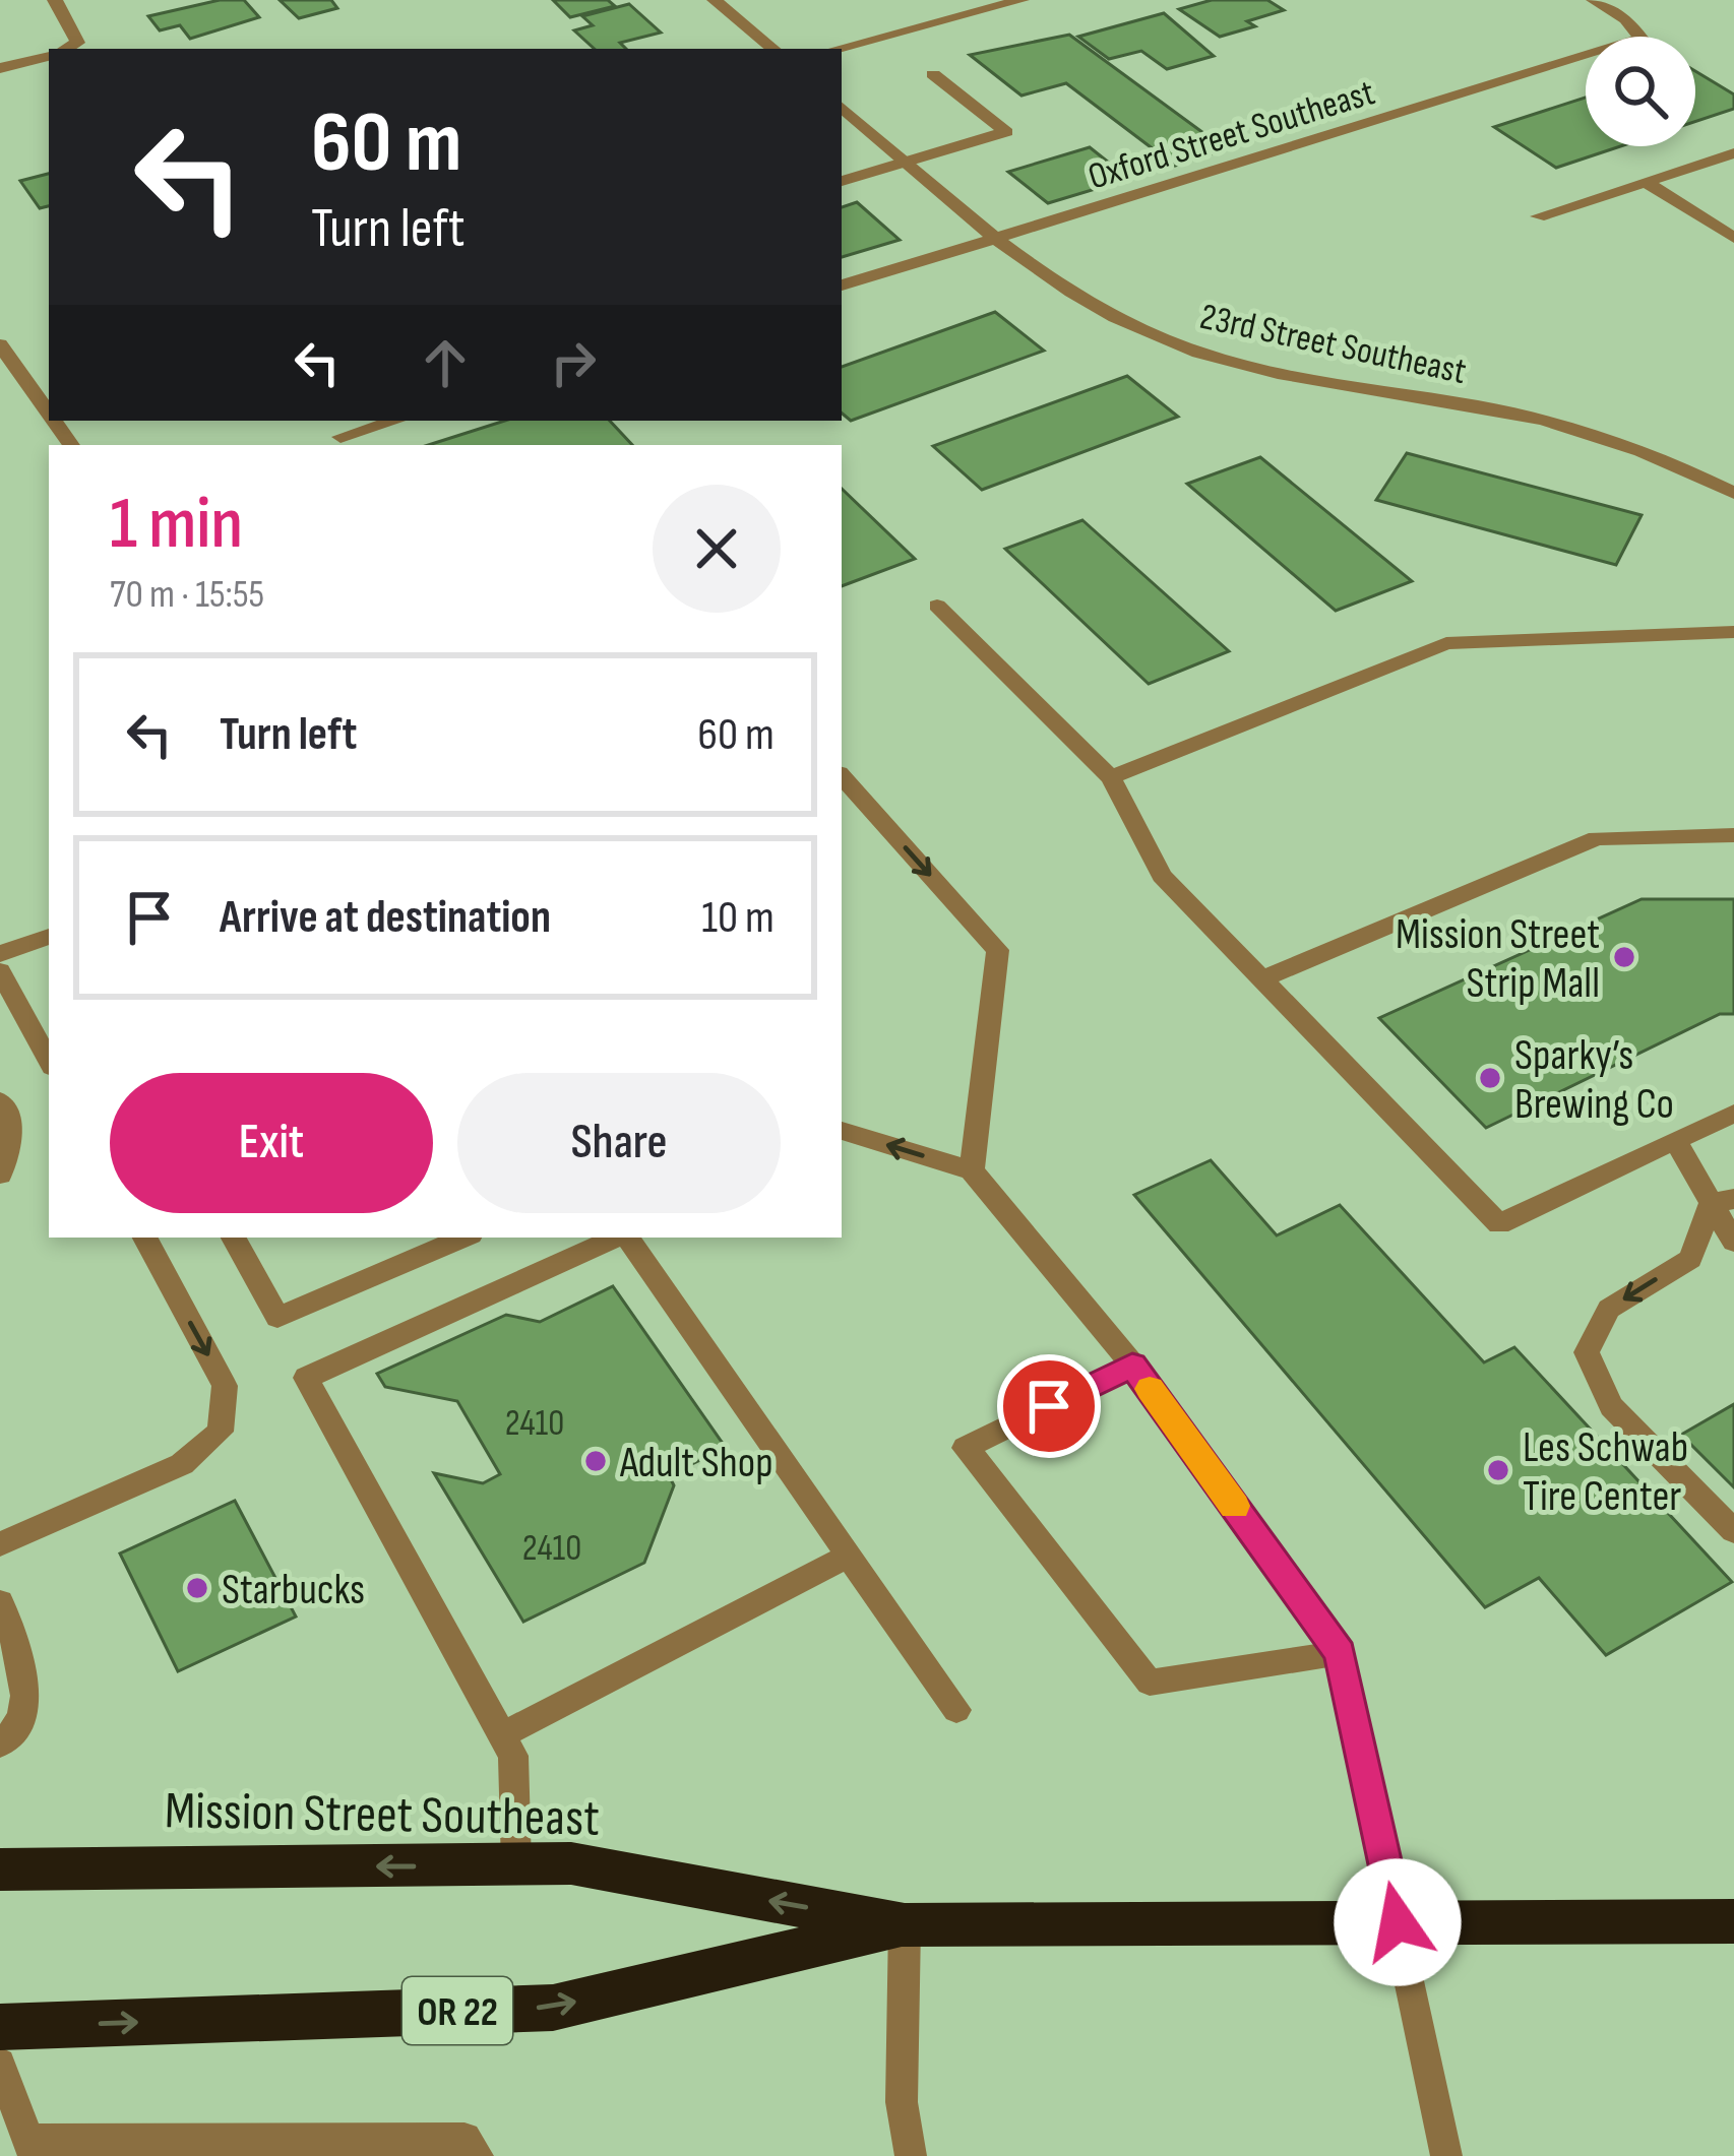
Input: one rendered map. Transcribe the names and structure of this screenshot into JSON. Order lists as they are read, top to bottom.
{
  "streets": {
    "highway": ["Mission Street Southeast", "OR 22"],
    "street": ["Oxford Street Southeast", "23rd Street Southeast"]
  },
  "crossings": [
    ["Oxford Street Southeast", "23rd Street Southeast"]
  ],
  "places": [
    "Mission Street Strip Mall",
    "Sparky’s Brewing Co",
    "Adult Shop",
    "Les Schwab Tire Center",
    "Starbucks"
  ],
  "house_numbers": ["2410", "2410"],
  "page": {
    "turn": ["60 m", "Turn left"],
    "heading": ["1 min", "70 m · 15:55"],
    "list": [
      {
        "name": "Turn left",
        "value": "60 m"
      },
      {
        "name": "Arrive at destination",
        "value": "10 m"
      }
    ],
    "buttons": ["Exit", "Share"]
  }
}
